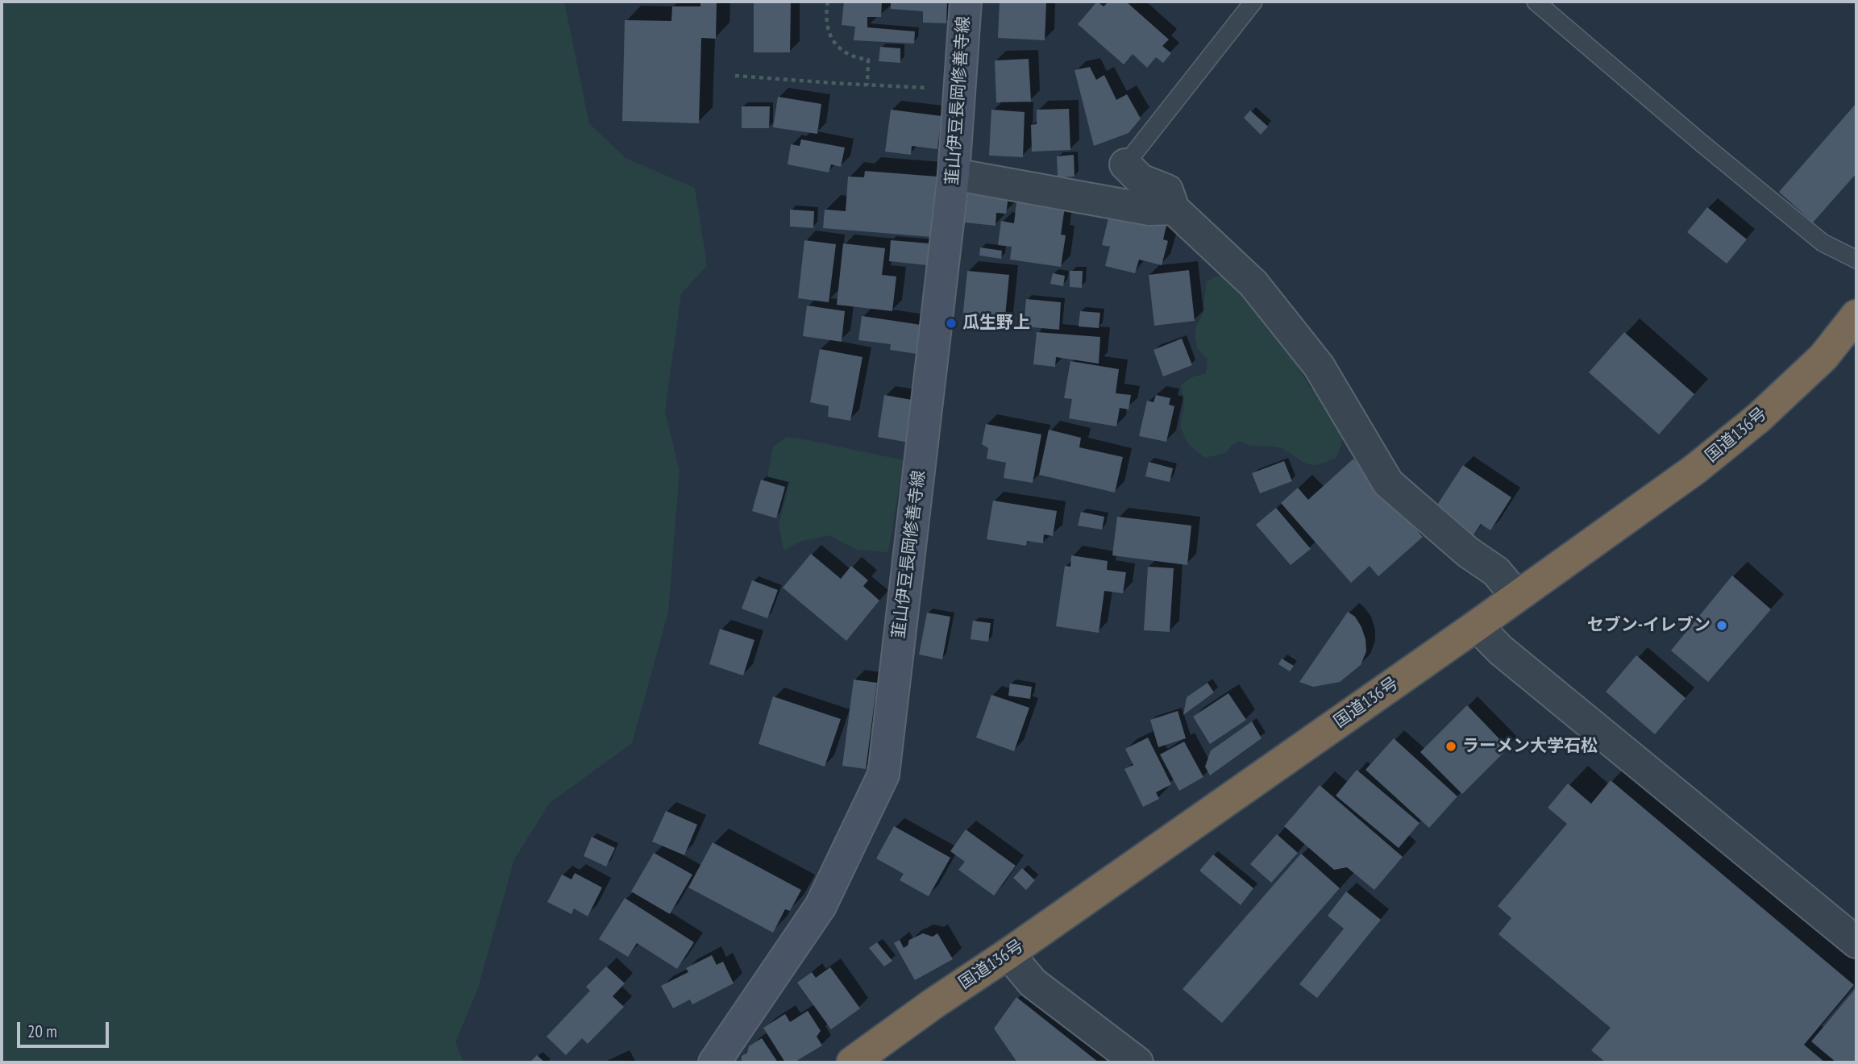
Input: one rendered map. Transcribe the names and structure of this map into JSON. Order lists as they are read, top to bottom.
{
  "streets": {
    "highway": ["国道136号"],
    "main road": ["韮山伊豆長岡修善寺線"]
  },
  "places": ["瓜生野上", "セブン-イレブン", "ラーメン大学石松"],
  "scale_bar": "20 m"
}
